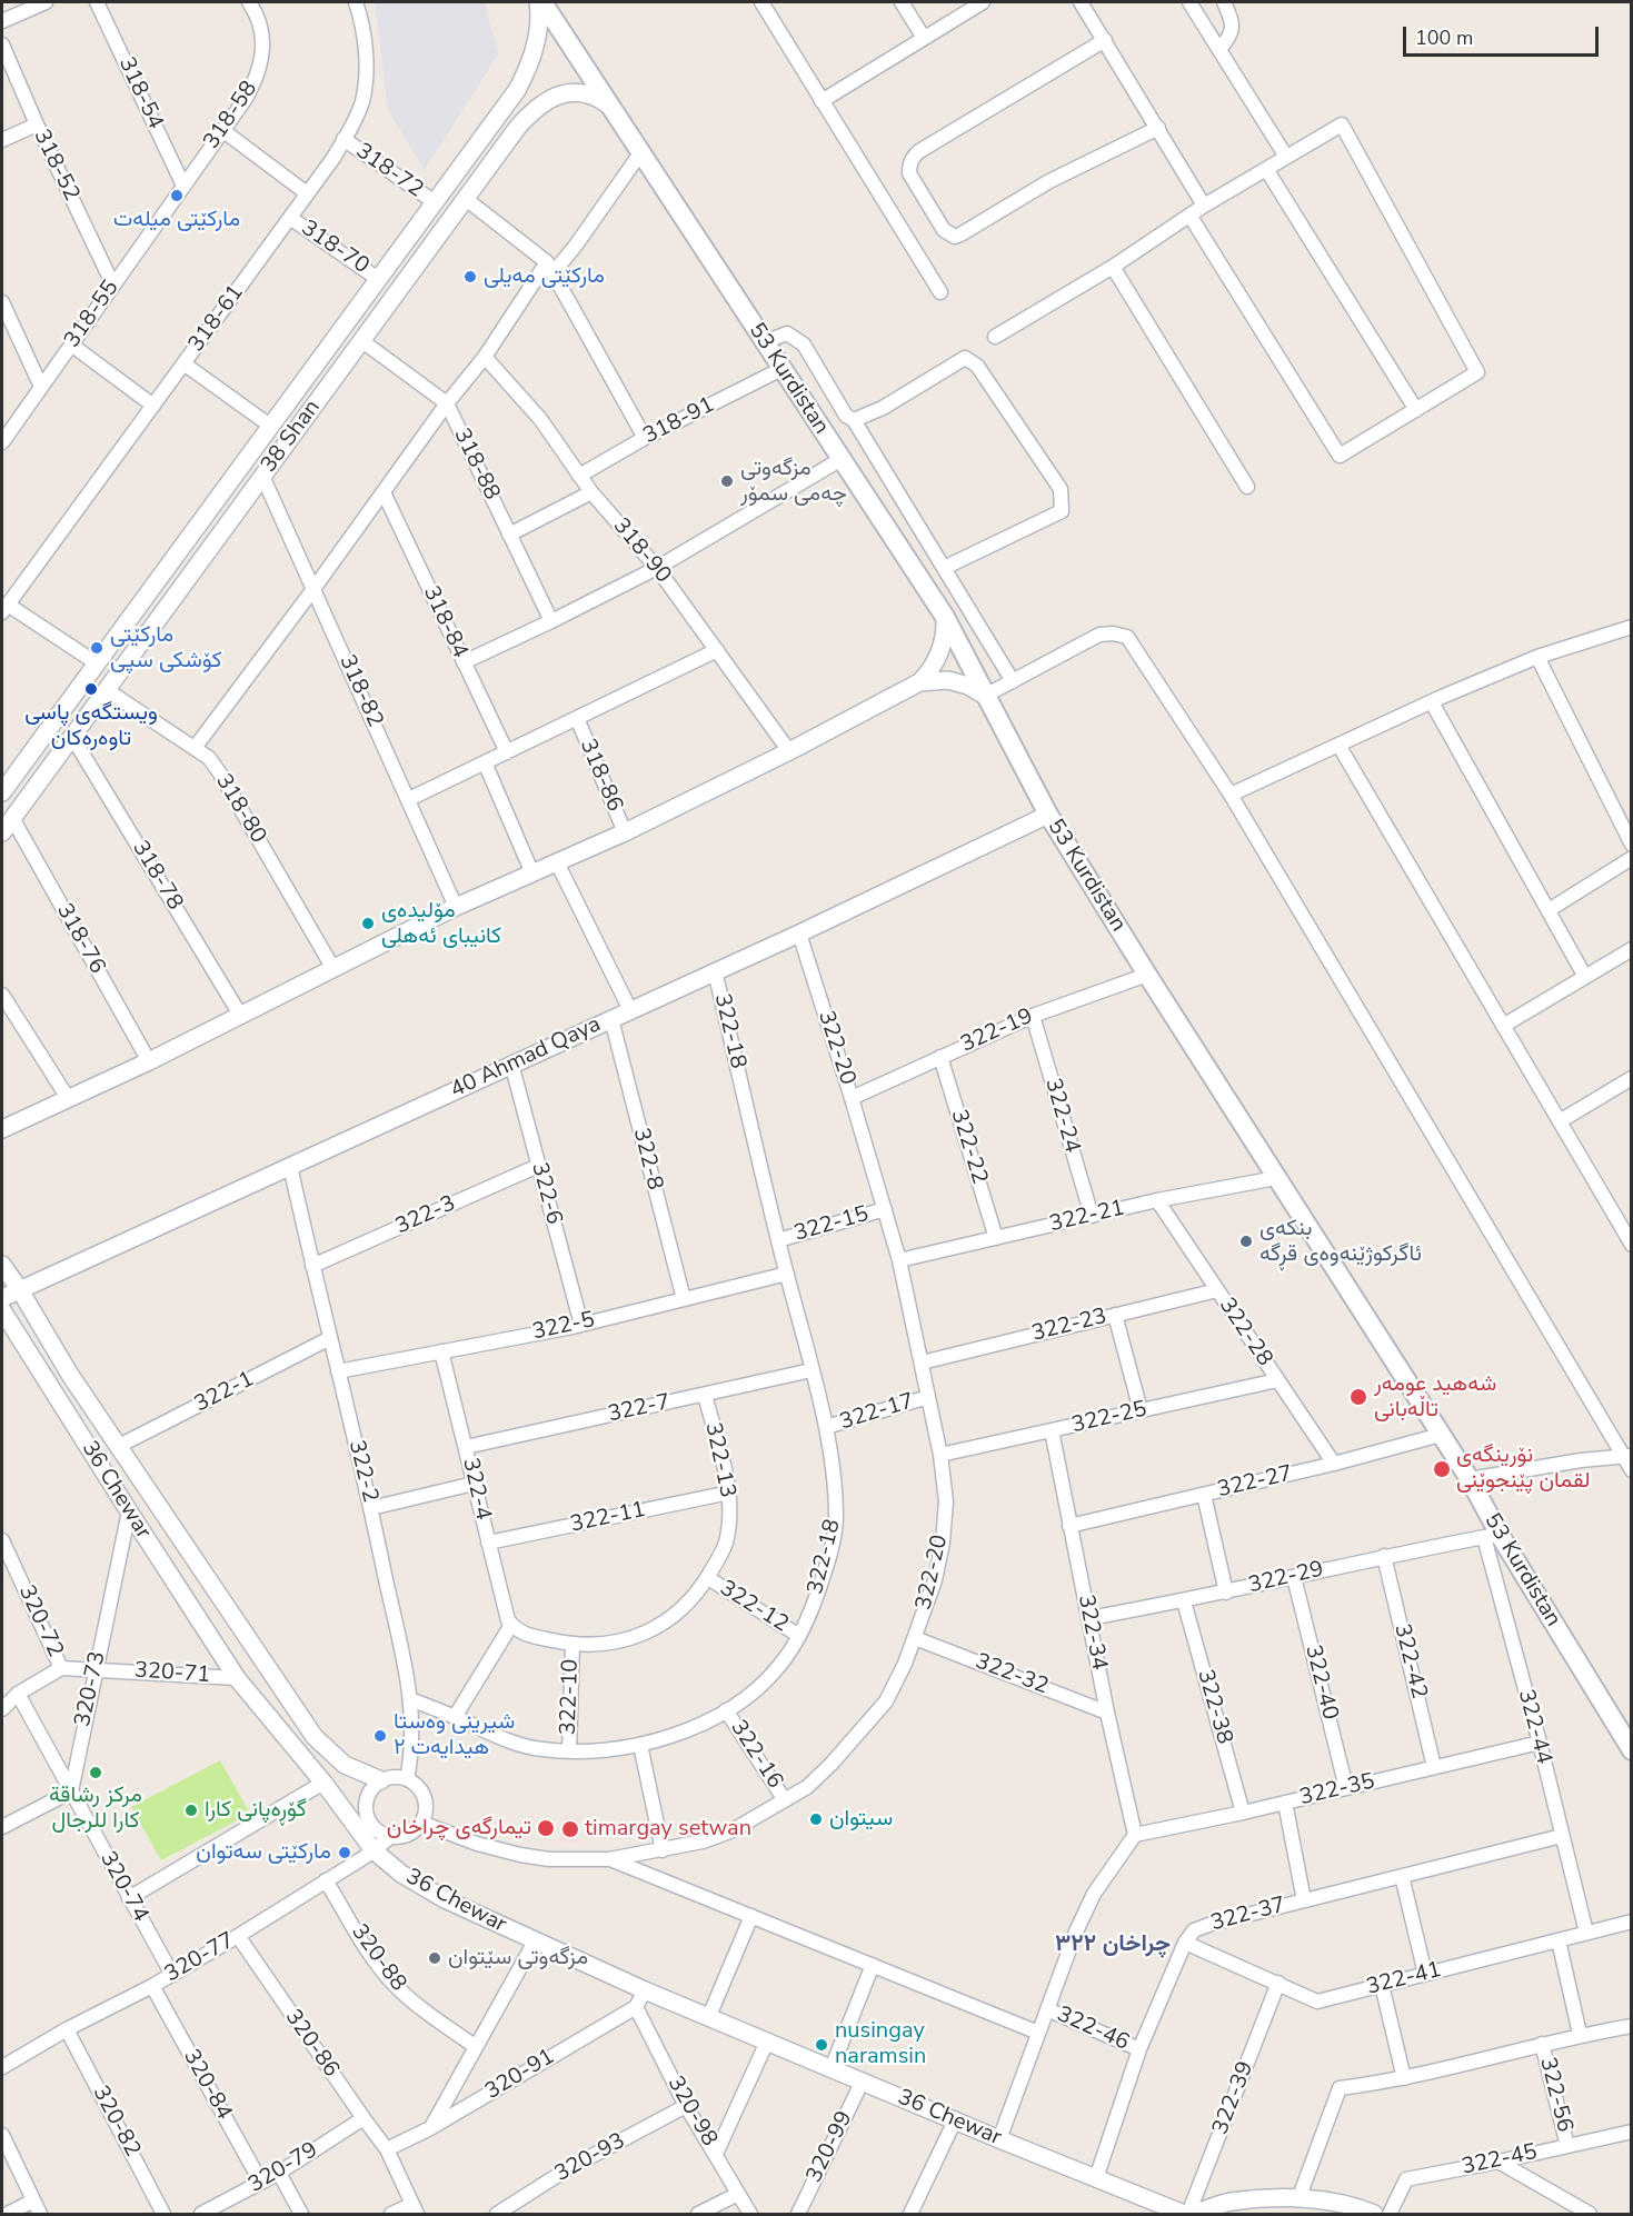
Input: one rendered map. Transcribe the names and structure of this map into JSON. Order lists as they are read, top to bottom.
{
  "streets": {
    "main road": ["53 Kurdistan"],
    "street": [
      "318-54",
      "318-58",
      "318-52",
      "318-72",
      "318-70",
      "318-55",
      "318-61",
      "318-91",
      "38 Shan",
      "318-88",
      "318-90",
      "318-84",
      "318-82",
      "318-86",
      "318-80",
      "318-78",
      "318-76",
      "322-18",
      "322-19",
      "322-20",
      "40 Ahmad Qaya",
      "322-24",
      "322-22",
      "322-8",
      "322-6",
      "322-3",
      "322-21",
      "322-15",
      "322-23",
      "322-5",
      "322-28",
      "322-1",
      "322-7",
      "322-17",
      "322-25",
      "322-13",
      "322-2",
      "322-27",
      "322-4",
      "36 Chewar",
      "322-11",
      "322-29",
      "322-12",
      "320-72",
      "322-34",
      "322-42",
      "320-71",
      "322-32",
      "322-40",
      "320-73",
      "322-10",
      "322-38",
      "322-44",
      "322-16",
      "322-35",
      "320-74",
      "322-37",
      "320-77",
      "320-88",
      "322-41",
      "322-46",
      "320-86",
      "320-91",
      "320-84",
      "322-56",
      "322-39",
      "320-98",
      "320-82",
      "320-99",
      "320-93",
      "322-45",
      "320-79"
    ]
  },
  "crossings": [
    ["318-54", "318-58"],
    ["318-54", "318-55"],
    ["318-58", "318-55"],
    ["318-52", "318-55"],
    ["318-72", "318-61"],
    ["318-72", "38 Shan"],
    ["318-70", "318-61"],
    ["318-70", "38 Shan"],
    ["53 Kurdistan", "318-91"],
    ["53 Kurdistan", "38 Shan"],
    ["53 Kurdistan", "322-19"],
    ["53 Kurdistan", "40 Ahmad Qaya"],
    ["53 Kurdistan", "322-21"],
    ["53 Kurdistan", "322-27"],
    ["53 Kurdistan", "322-29"],
    ["53 Kurdistan", "322-44"],
    ["318-91", "318-90"],
    ["38 Shan", "318-88"],
    ["38 Shan", "318-82"],
    ["38 Shan", "318-80"],
    ["38 Shan", "318-78"],
    ["38 Shan", "318-76"],
    ["322-18", "40 Ahmad Qaya"],
    ["322-18", "322-15"],
    ["322-18", "322-5"],
    ["322-18", "322-7"],
    ["322-18", "322-17"],
    ["322-18", "322-2"],
    ["322-18", "322-12"],
    ["322-18", "322-10"],
    ["322-18", "322-16"],
    ["322-19", "322-20"],
    ["322-19", "322-24"],
    ["322-19", "322-22"],
    ["322-20", "40 Ahmad Qaya"],
    ["322-20", "322-21"],
    ["322-20", "322-15"],
    ["322-20", "322-23"],
    ["322-20", "322-17"],
    ["322-20", "322-25"],
    ["322-20", "322-2"],
    ["322-20", "322-32"],
    ["322-20", "322-16"],
    ["322-20", "320-77"],
    ["40 Ahmad Qaya", "322-8"],
    ["40 Ahmad Qaya", "322-6"],
    ["40 Ahmad Qaya", "322-2"],
    ["322-24", "322-21"],
    ["322-22", "322-21"],
    ["322-8", "322-5"],
    ["322-6", "322-3"],
    ["322-6", "322-5"],
    ["322-3", "322-2"],
    ["322-21", "322-28"],
    ["322-23", "322-28"],
    ["322-5", "322-2"],
    ["322-5", "322-4"],
    ["322-28", "322-25"],
    ["322-28", "322-27"],
    ["322-1", "322-2"],
    ["322-7", "322-13"],
    ["322-7", "322-4"],
    ["322-25", "322-34"],
    ["322-13", "322-4"],
    ["322-13", "322-11"],
    ["322-13", "322-12"],
    ["322-13", "322-10"],
    ["322-2", "320-77"],
    ["322-27", "322-34"],
    ["322-4", "322-11"],
    ["36 Chewar", "320-71"],
    ["36 Chewar", "320-73"],
    ["36 Chewar", "322-37"],
    ["36 Chewar", "320-77"],
    ["36 Chewar", "322-39"],
    ["36 Chewar", "320-99"],
    ["322-29", "322-34"],
    ["322-29", "322-42"],
    ["322-29", "322-40"],
    ["322-29", "322-38"],
    ["322-29", "322-44"],
    ["320-72", "320-71"],
    ["322-34", "322-32"],
    ["322-34", "322-35"],
    ["322-42", "322-35"],
    ["320-71", "320-73"],
    ["322-40", "322-35"],
    ["320-73", "320-74"],
    ["322-38", "322-35"],
    ["322-44", "322-35"],
    ["322-44", "322-37"],
    ["322-44", "322-41"],
    ["320-74", "320-77"],
    ["322-37", "322-41"],
    ["322-37", "322-46"],
    ["320-77", "320-88"],
    ["320-77", "320-86"],
    ["320-77", "320-84"],
    ["320-77", "320-82"],
    ["322-41", "322-39"],
    ["320-86", "320-91"],
    ["320-86", "320-79"],
    ["320-91", "320-98"],
    ["320-84", "320-79"],
    ["322-56", "322-45"],
    ["320-98", "320-93"]
  ],
  "districts": ["چراخان ٣٢٢"],
  "places": [
    "مارکێتی میلەت",
    "مارکێتی مەیلی",
    "مزگەوتی چەمی سمۆر",
    "مارکێتی کۆشکی سپی",
    "ویستگەی پاسی تاوەرەکان",
    "مۆلیدەی کانیبای ئەهلی",
    "بنکەی ئاگرکوژێنەوەی قڕگە",
    "شەهید عومەر تاڵەبانی",
    "نۆرینگەی لقمان پێنجوێنی",
    "شیرینی وەستا هیدایەت ٢",
    "مركز رشاقة كارا للرجال",
    "گۆڕەپانی کارا",
    "سيتوان",
    "تیمارگەی چراخان",
    "timargay setwan",
    "مارکێتی سەتوان",
    "مزگەوتی سێتوان",
    "nusingay naramsin"
  ],
  "scale_bar": "100 m"
}
